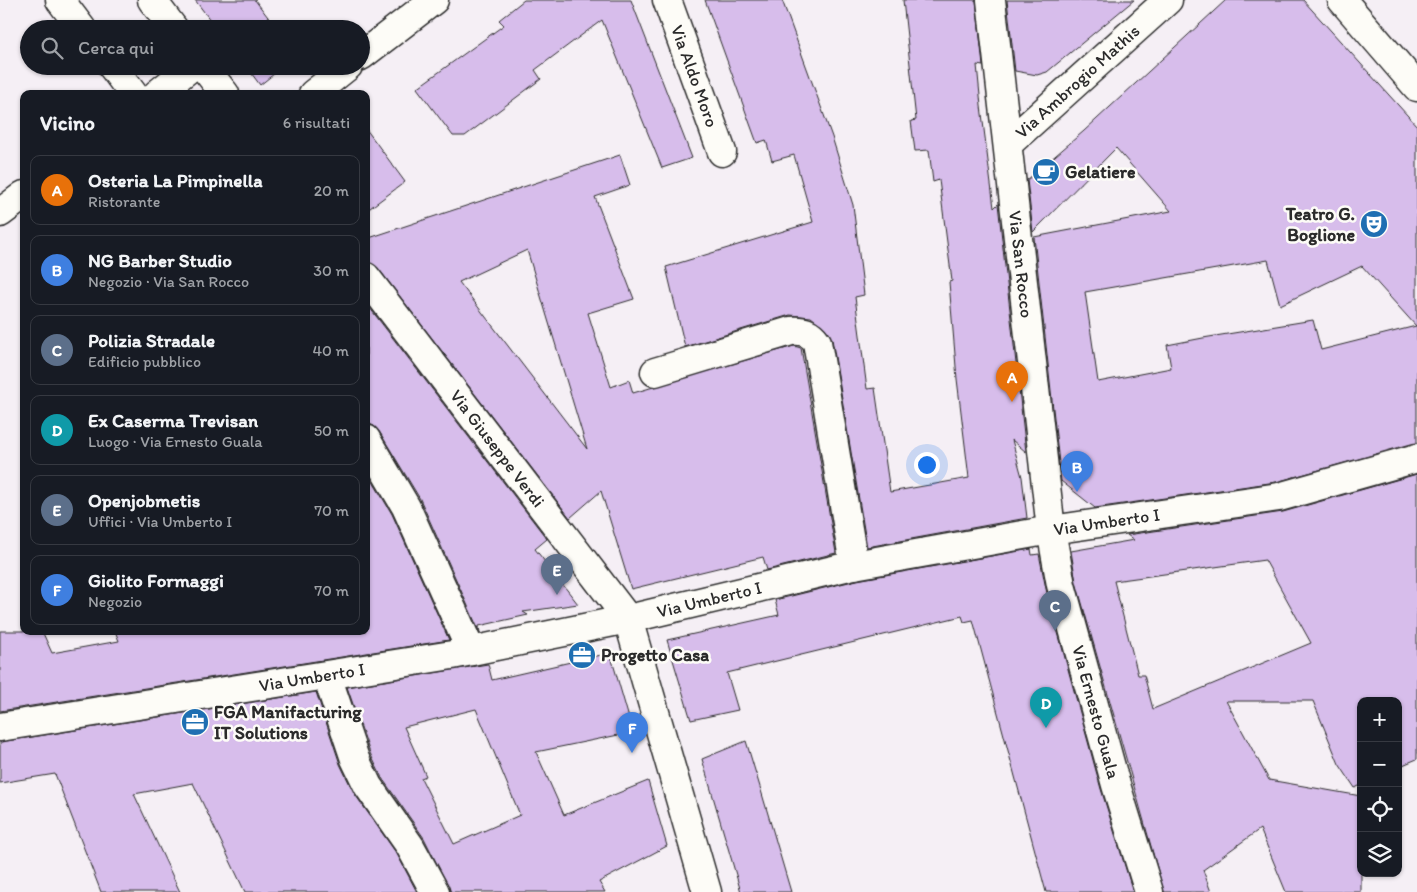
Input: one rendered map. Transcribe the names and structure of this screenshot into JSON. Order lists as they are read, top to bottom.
{
  "streets": {
    "street": [
      "Via Aldo Moro",
      "Via Ambrogio Mathis",
      "Via San Rocco",
      "Via Giuseppe Verdi",
      "Via Umberto I",
      "Via Ernesto Guala"
    ]
  },
  "crossings": [
    ["Via Ambrogio Mathis", "Via San Rocco"],
    ["Via San Rocco", "Via Umberto I"],
    ["Via San Rocco", "Via Ernesto Guala"],
    ["Via Giuseppe Verdi", "Via Umberto I"],
    ["Via Umberto I", "Via Ernesto Guala"]
  ],
  "places": {
    "cafe": ["Gelatiere"],
    "theatre": ["Teatro G. Boglione"],
    "office": ["Progetto Casa", "FGA Manifacturing IT Solutions"]
  },
  "page": {
    "search": "Cerca qui",
    "heading": ["Vicino", "6 risultati"],
    "list": [
      {
        "mark": "A",
        "name": "Osteria La Pimpinella",
        "note": "Ristorante",
        "value": "20 m"
      },
      {
        "mark": "B",
        "name": "NG Barber Studio",
        "note": "Negozio · Via San Rocco",
        "value": "30 m"
      },
      {
        "mark": "C",
        "name": "Polizia Stradale",
        "note": "Edificio pubblico",
        "value": "40 m"
      },
      {
        "mark": "D",
        "name": "Ex Caserma Trevisan",
        "note": "Luogo · Via Ernesto Guala",
        "value": "50 m"
      },
      {
        "mark": "E",
        "name": "Openjobmetis",
        "note": "Uffici · Via Umberto I",
        "value": "70 m"
      },
      {
        "mark": "F",
        "name": "Giolito Formaggi",
        "note": "Negozio",
        "value": "70 m"
      }
    ],
    "pins": [
      "A",
      "B",
      "E",
      "C",
      "D",
      "F"
    ],
    "map_buttons": ["+", "−"]
  }
}
